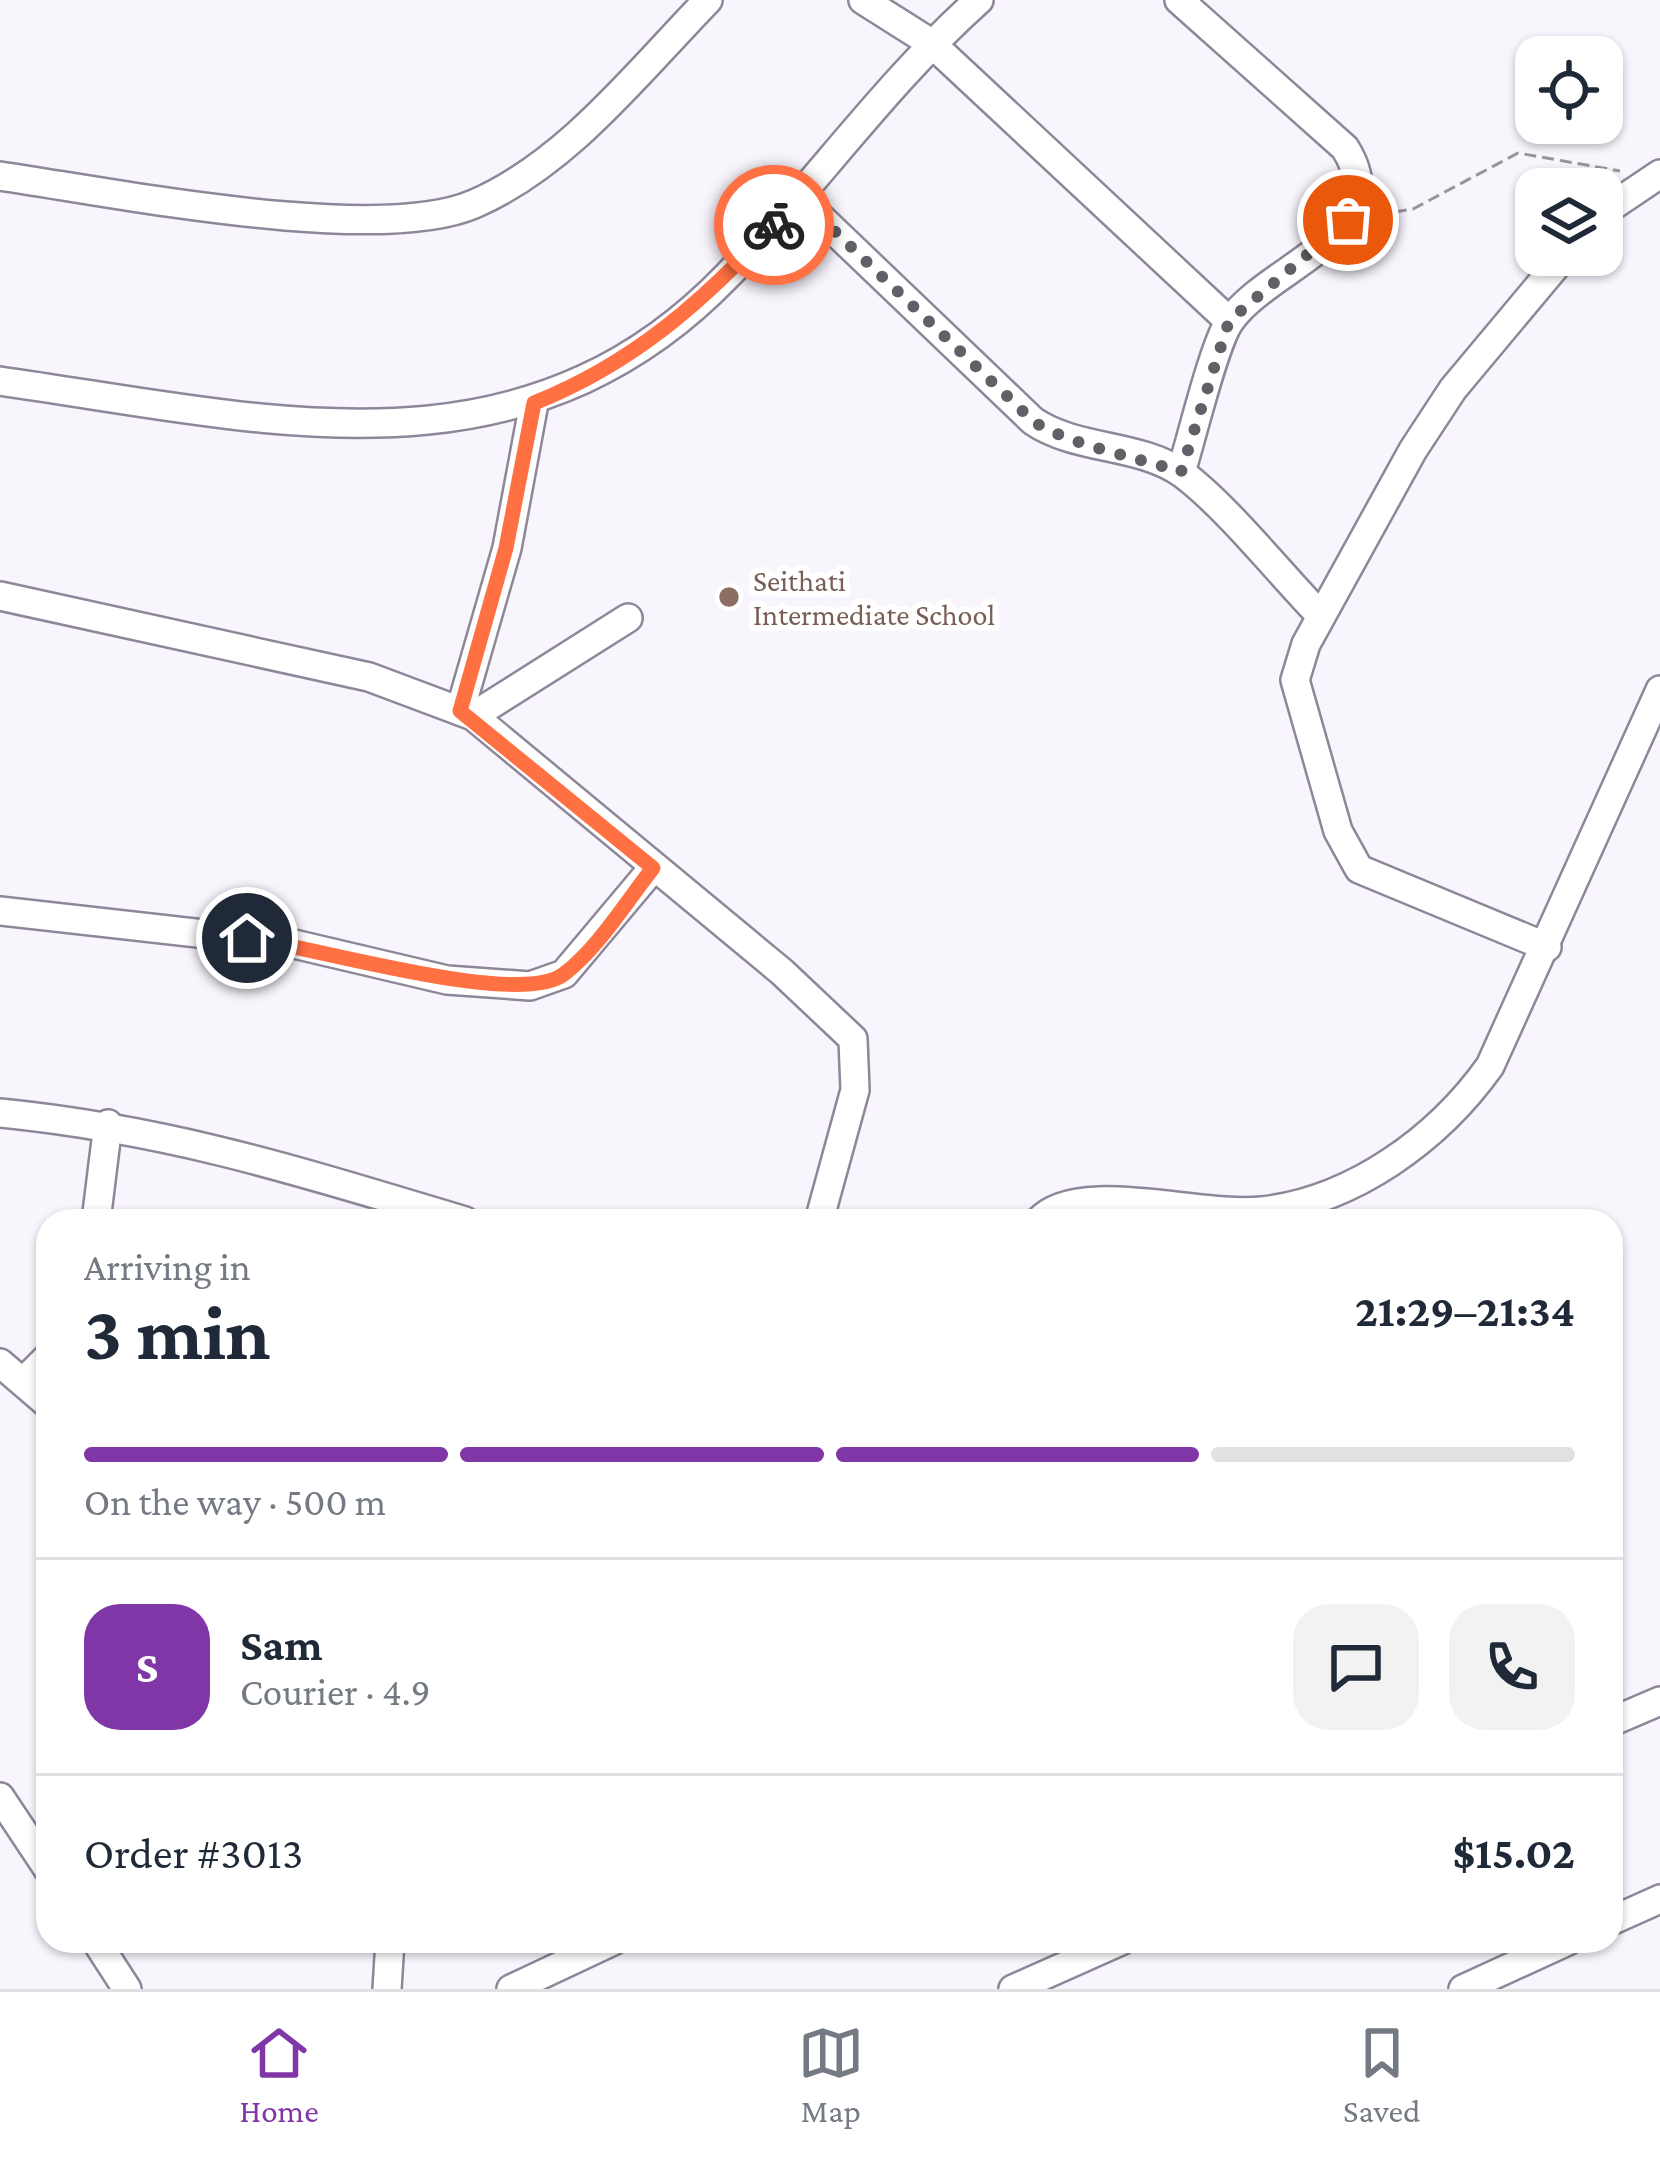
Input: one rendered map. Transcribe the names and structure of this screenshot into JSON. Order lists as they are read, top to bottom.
{
  "places": ["Seithati Intermediate School"],
  "page": {
    "heading": ["3 min", "Arriving in", "21:29–21:34"],
    "panel": [
      "Sam",
      "Courier · 4.9",
      "Order #3013",
      "$15.02"
    ],
    "bar": "On the way · 500 m",
    "round": "S",
    "tabs": ["Home", "Map", "Saved"]
  }
}
